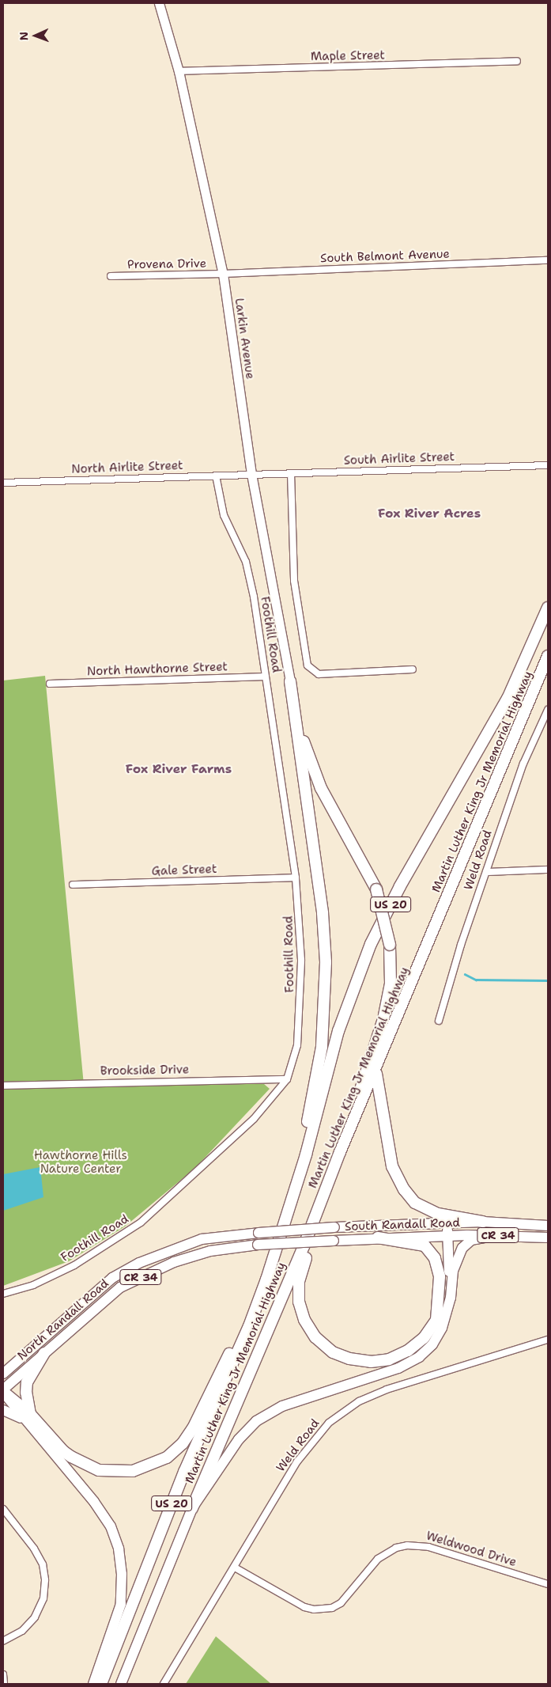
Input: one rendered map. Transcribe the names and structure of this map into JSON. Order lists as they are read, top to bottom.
{
  "streets": {
    "highway": ["Martin Luther King Jr Memorial Highway", "US 20"],
    "main road": [
      "Larkin Avenue",
      "South Randall Road",
      "CR 34",
      "North Randall Road"
    ],
    "street": [
      "Maple Street",
      "South Belmont Avenue",
      "Provena Drive",
      "South Airlite Street",
      "North Airlite Street",
      "Foothill Road",
      "North Hawthorne Street",
      "Weld Road",
      "Gale Street",
      "Brookside Drive",
      "Weldwood Drive"
    ]
  },
  "crossings": [
    ["Maple Street", "Larkin Avenue"],
    ["South Belmont Avenue", "Provena Drive"],
    ["South Belmont Avenue", "Larkin Avenue"],
    ["Provena Drive", "Larkin Avenue"],
    ["Larkin Avenue", "South Airlite Street"],
    ["Larkin Avenue", "North Airlite Street"],
    ["South Airlite Street", "North Airlite Street"],
    ["North Airlite Street", "Foothill Road"],
    ["Foothill Road", "North Hawthorne Street"],
    ["Foothill Road", "Gale Street"],
    ["Foothill Road", "Brookside Drive"],
    ["Martin Luther King Jr Memorial Highway", "US 20"],
    ["Weld Road", "Weldwood Drive"],
    ["South Randall Road", "North Randall Road"]
  ],
  "districts": ["Fox River Acres", "Fox River Farms"],
  "parks": ["Hawthorne Hills Nature Center"],
  "north": "left"
}
